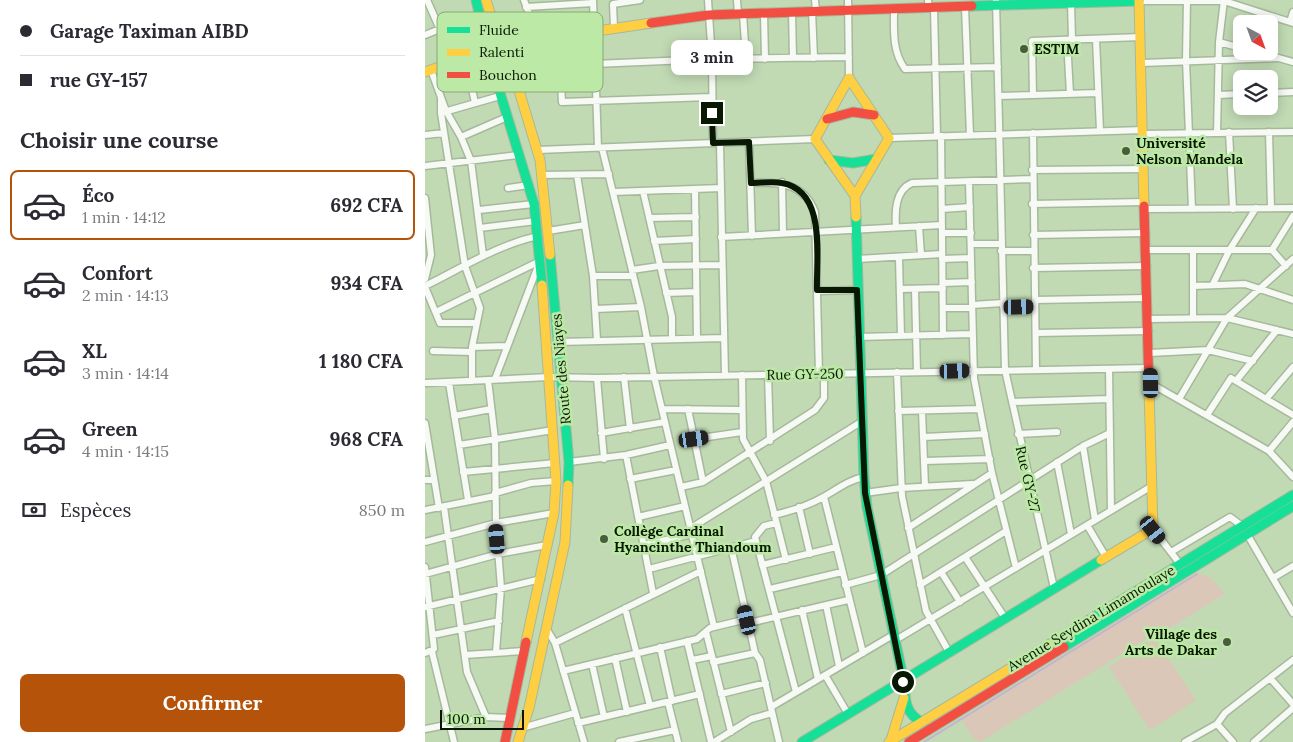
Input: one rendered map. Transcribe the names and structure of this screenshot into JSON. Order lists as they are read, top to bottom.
{
  "streets": {
    "main road": ["Route des Niayes", "Avenue Seydina Limamoulaye"],
    "street": ["Rue GY-250", "Rue GY-27"]
  },
  "crossings": [
    ["Route des Niayes", "Rue GY-250"],
    ["Rue GY-250", "Rue GY-27"]
  ],
  "places": [
    "ESTIM",
    "Université Nelson Mandela",
    "Collège Cardinal Hyancinthe Thiandoum",
    "Village des Arts de Dakar"
  ],
  "legend": ["Fluide", "Ralenti", "Bouchon"],
  "scale_bar": "100 m",
  "north": "bottom right",
  "page": {
    "banner": ["Garage Taximan AIBD", "rue GY-157"],
    "bubble": "3 min",
    "heading": "Choisir une course",
    "list": [
      {
        "name": "Éco",
        "note": "1 min · 14:12",
        "value": "692 CFA"
      },
      {
        "name": "Confort",
        "note": "2 min · 14:13",
        "value": "934 CFA"
      },
      {
        "name": "XL",
        "note": "3 min · 14:14",
        "value": "1 180 CFA"
      },
      {
        "name": "Green",
        "note": "4 min · 14:15",
        "value": "968 CFA"
      }
    ],
    "pay": ["Espèces", "850 m"],
    "buttons": "Confirmer",
    "scale": "100 m"
  }
}
